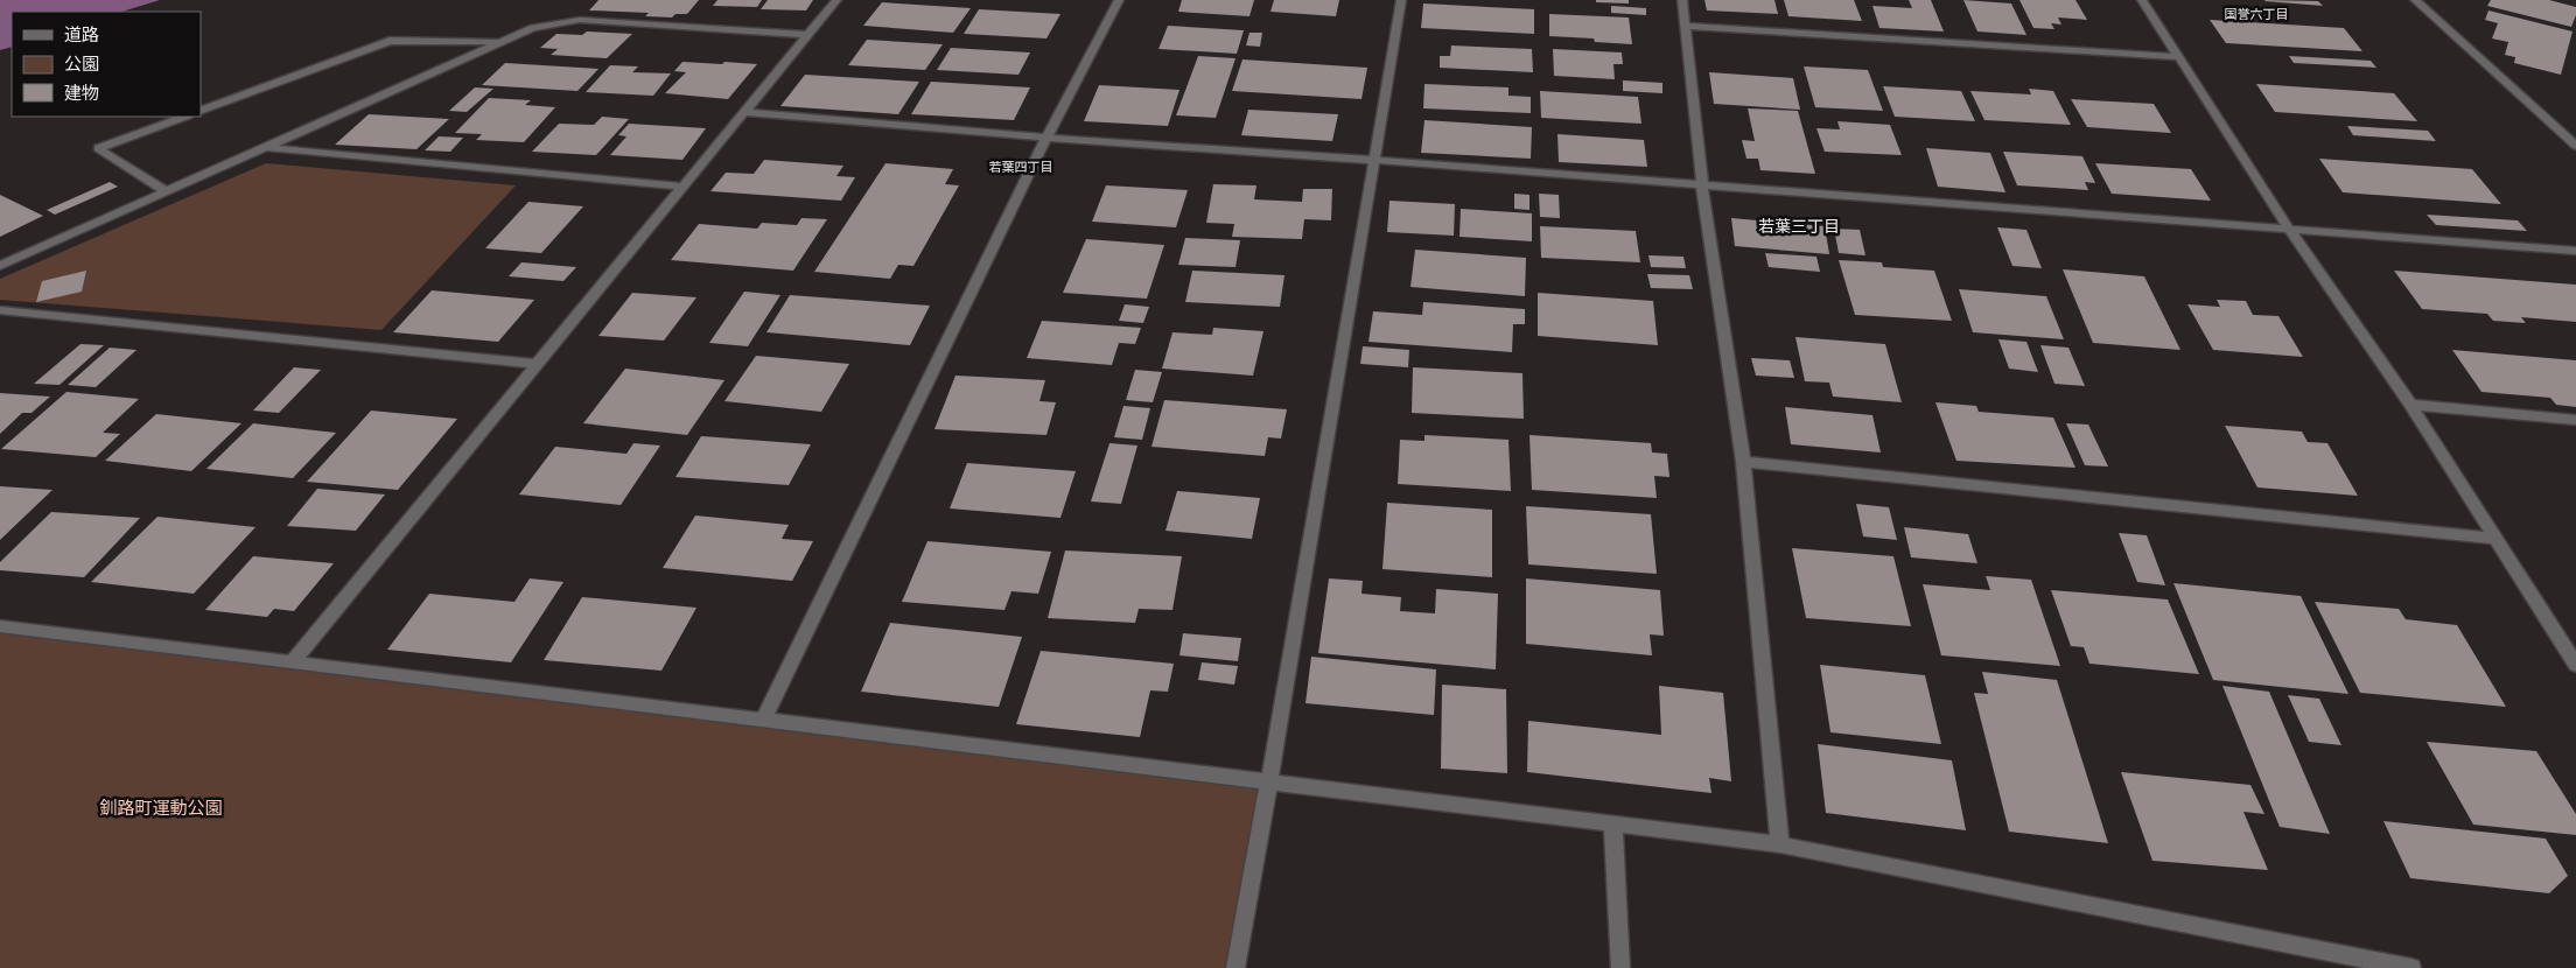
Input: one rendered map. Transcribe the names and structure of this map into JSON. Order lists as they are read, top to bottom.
{
  "districts": ["国誉六丁目", "若葉四丁目", "若葉三丁目"],
  "parks": ["釧路町運動公園"],
  "legend": ["道路", "公園", "建物"]
}
